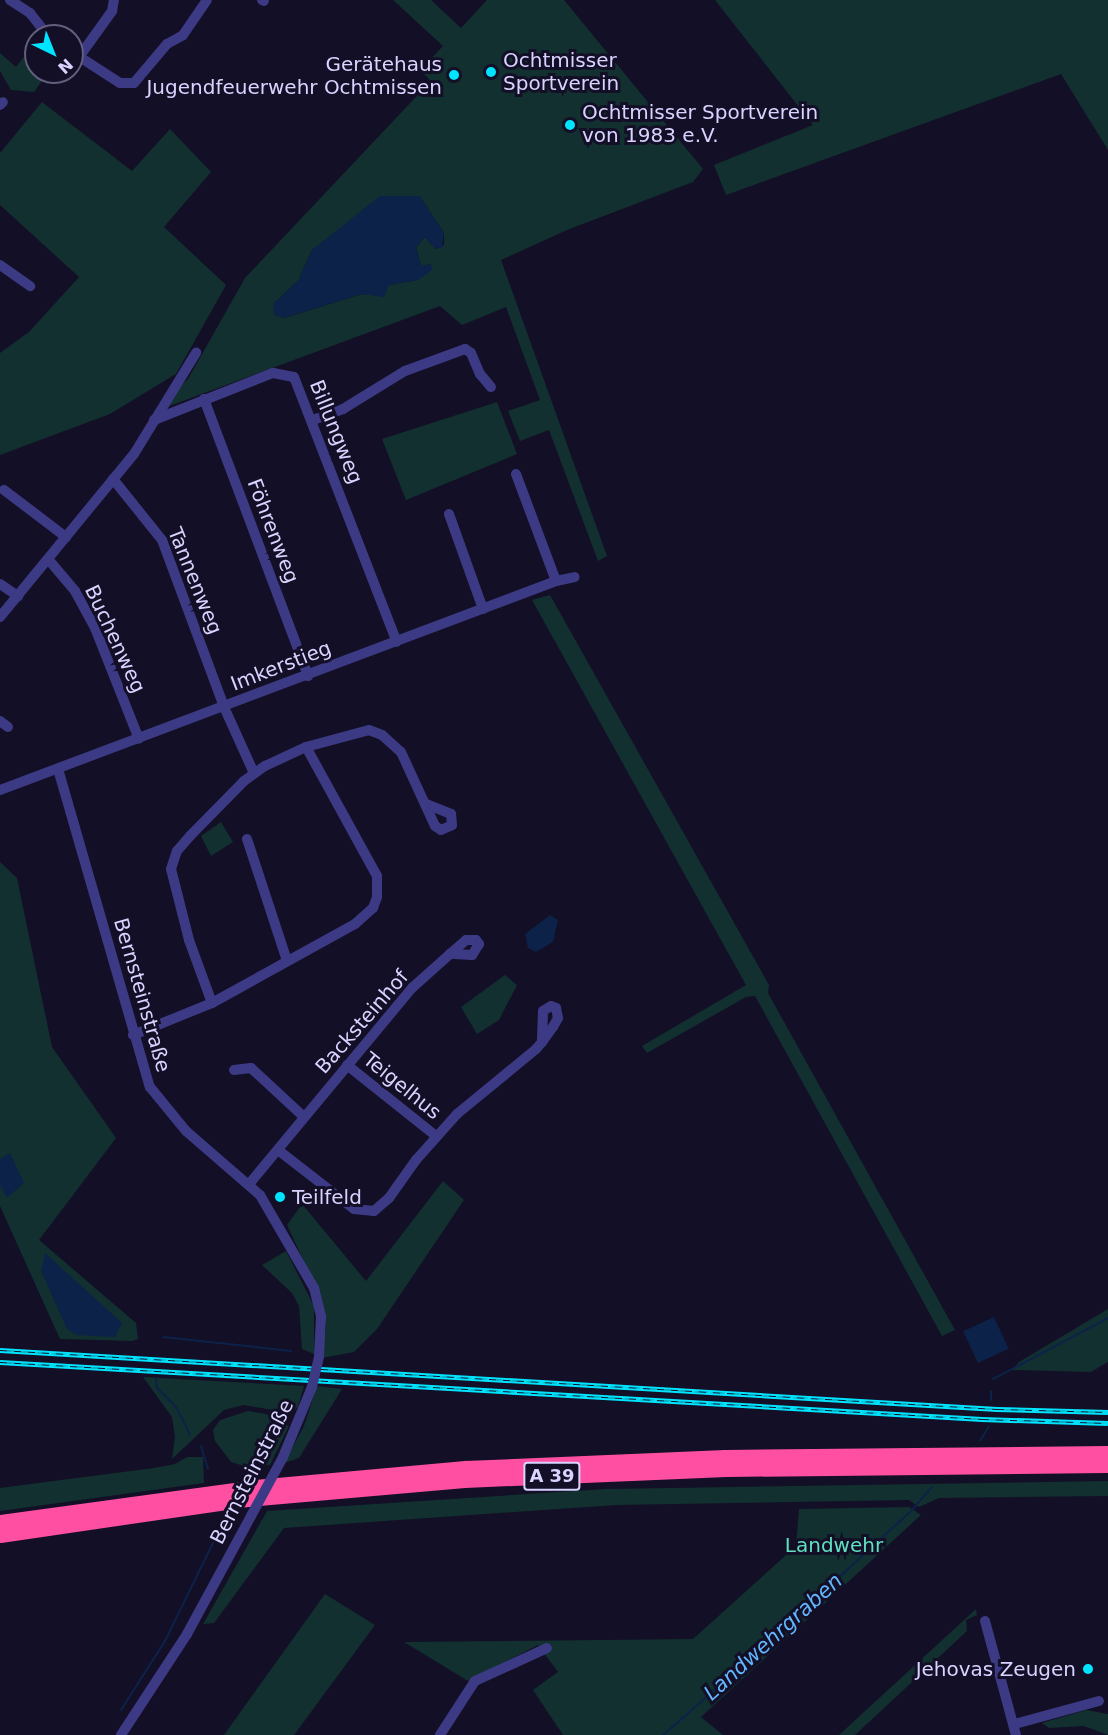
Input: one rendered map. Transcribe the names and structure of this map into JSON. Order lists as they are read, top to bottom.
{
  "streets": {
    "highway": ["A 39"],
    "street": [
      "Billungweg",
      "Föhrenweg",
      "Tannenweg",
      "Buchenweg",
      "Imkerstieg",
      "Bernsteinstraße",
      "Backsteinhof",
      "Teigelhus"
    ]
  },
  "crossings": [
    ["Billungweg", "Föhrenweg"],
    ["Billungweg", "Imkerstieg"],
    ["Föhrenweg", "Imkerstieg"],
    ["Tannenweg", "Imkerstieg"],
    ["Buchenweg", "Imkerstieg"],
    ["Imkerstieg", "Bernsteinstraße"],
    ["Bernsteinstraße", "Backsteinhof"],
    ["Backsteinhof", "Teigelhus"]
  ],
  "water": ["Landwehrgraben"],
  "parks": ["Landwehr"],
  "places": [
    "Ochtmisser Sportverein",
    "Gerätehaus Jugendfeuerwehr Ochtmissen",
    "Ochtmisser Sportverein von 1983 e.V.",
    "Teilfeld",
    "Jehovas Zeugen"
  ],
  "north": "bottom right"
}
